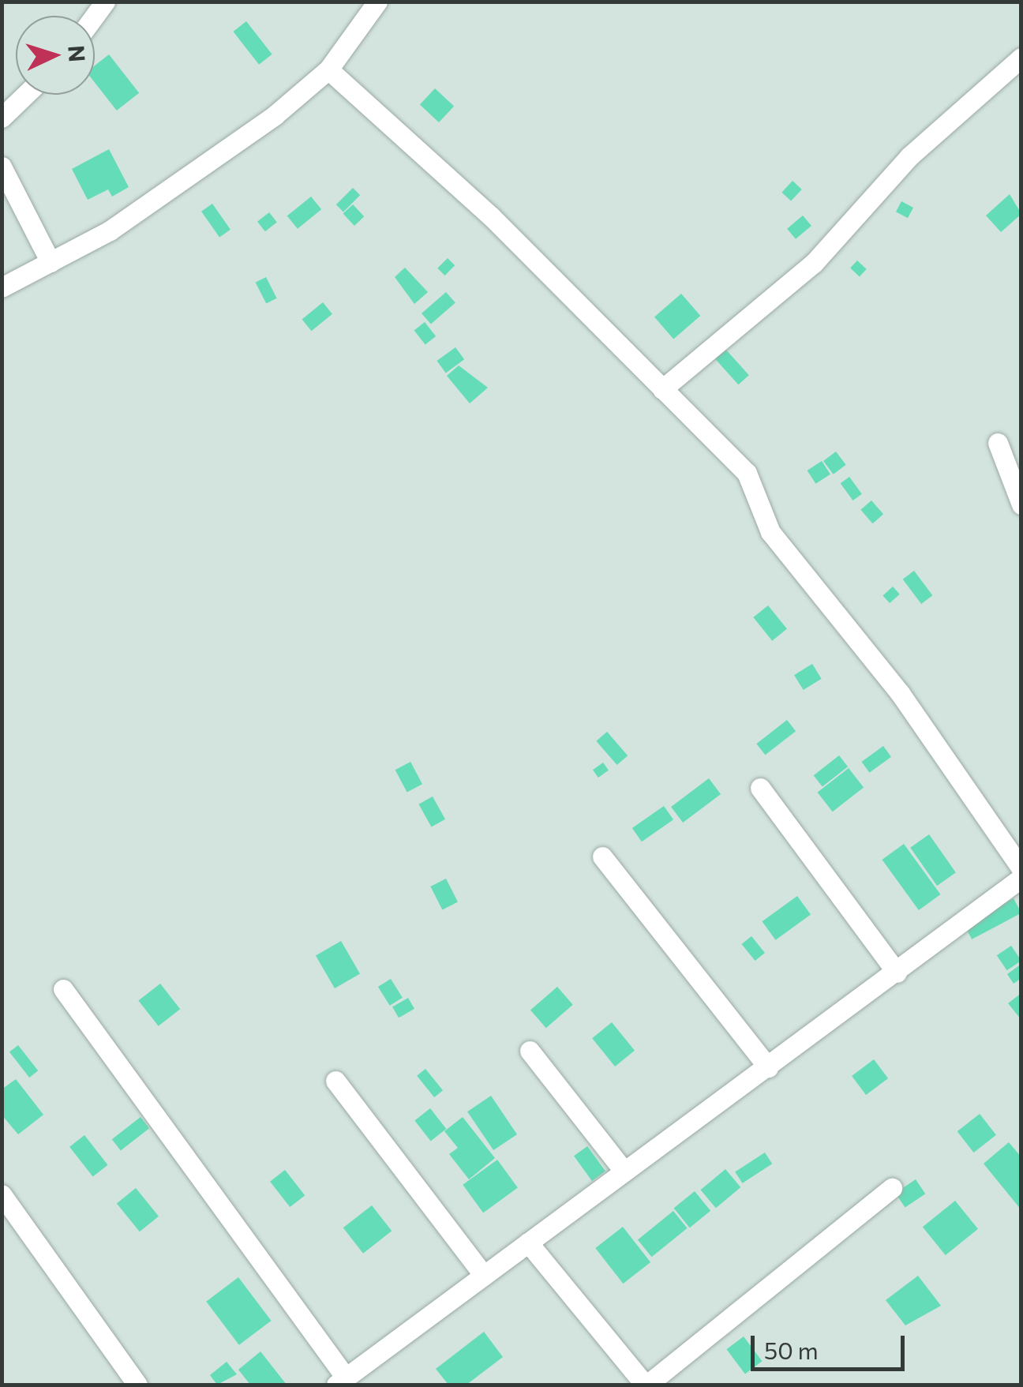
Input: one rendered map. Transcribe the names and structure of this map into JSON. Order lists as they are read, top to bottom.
{
  "scale_bar": "50 m",
  "north": "right"
}
